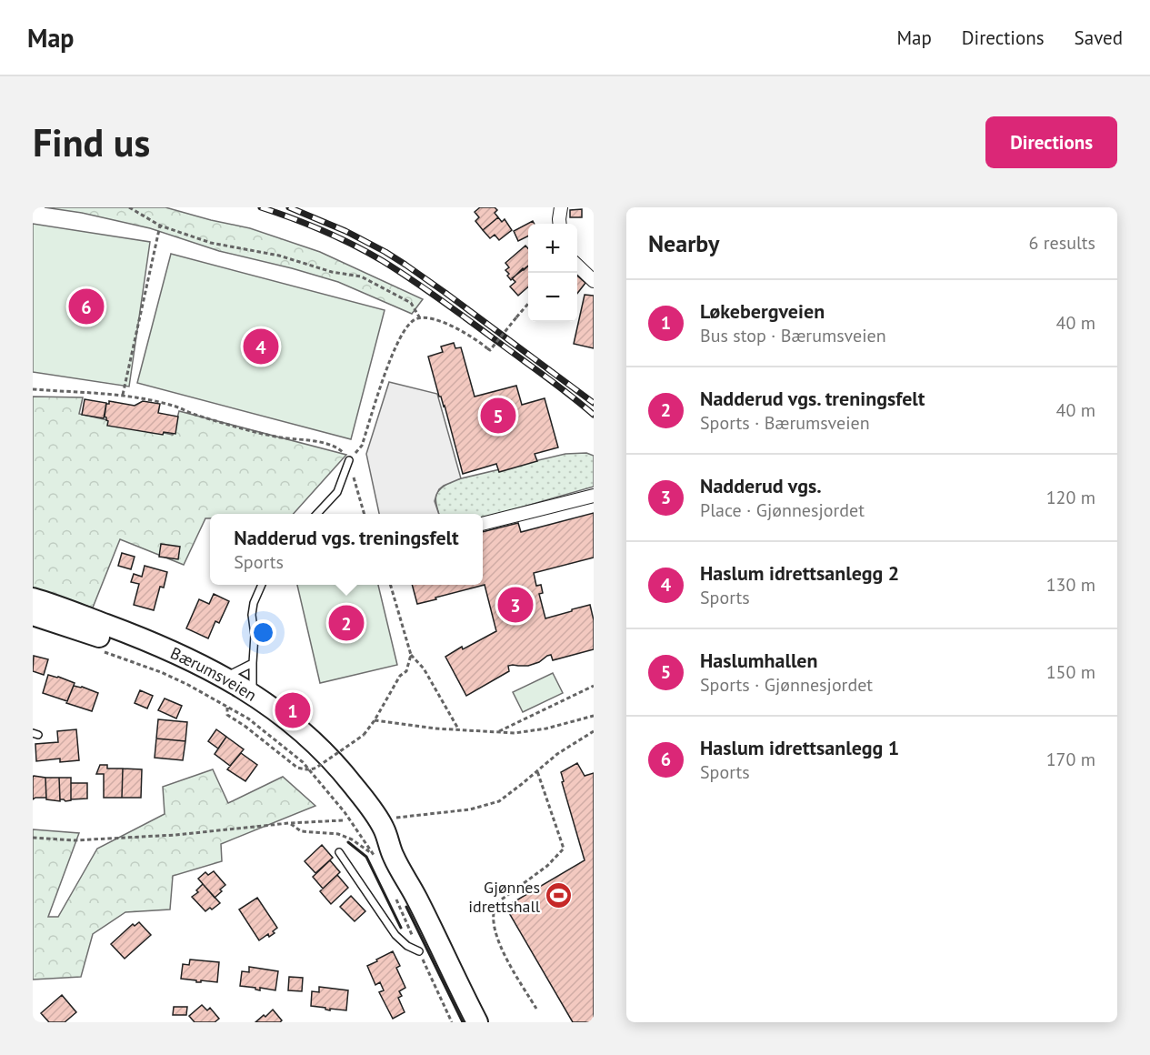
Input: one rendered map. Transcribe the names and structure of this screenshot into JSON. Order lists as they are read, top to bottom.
{
  "streets": {
    "main road": ["Bærumsveien"]
  },
  "places": {
    "sports": ["Gjønnes idrettshall"]
  },
  "page": {
    "header": "Map",
    "nav": ["Map", "Directions", "Saved"],
    "buttons": "Directions",
    "title": "Find us",
    "heading": ["Nearby", "6 results"],
    "map_buttons": ["+", "−"],
    "list": [
      {
        "mark": "1",
        "name": "Løkebergveien",
        "note": "Bus stop · Bærumsveien",
        "value": "40 m"
      },
      {
        "mark": "2",
        "name": "Nadderud vgs. treningsfelt",
        "note": "Sports · Bærumsveien",
        "value": "40 m"
      },
      {
        "mark": "3",
        "name": "Nadderud vgs.",
        "note": "Place · Gjønnesjordet",
        "value": "120 m"
      },
      {
        "mark": "4",
        "name": "Haslum idrettsanlegg 2",
        "note": "Sports",
        "value": "130 m"
      },
      {
        "mark": "5",
        "name": "Haslumhallen",
        "note": "Sports · Gjønnesjordet",
        "value": "150 m"
      },
      {
        "mark": "6",
        "name": "Haslum idrettsanlegg 1",
        "note": "Sports",
        "value": "170 m"
      }
    ],
    "pins": [
      "6",
      "4",
      "5",
      "3",
      "2",
      "1"
    ],
    "popup": ["Nadderud vgs. treningsfelt", "Sports"]
  }
}
